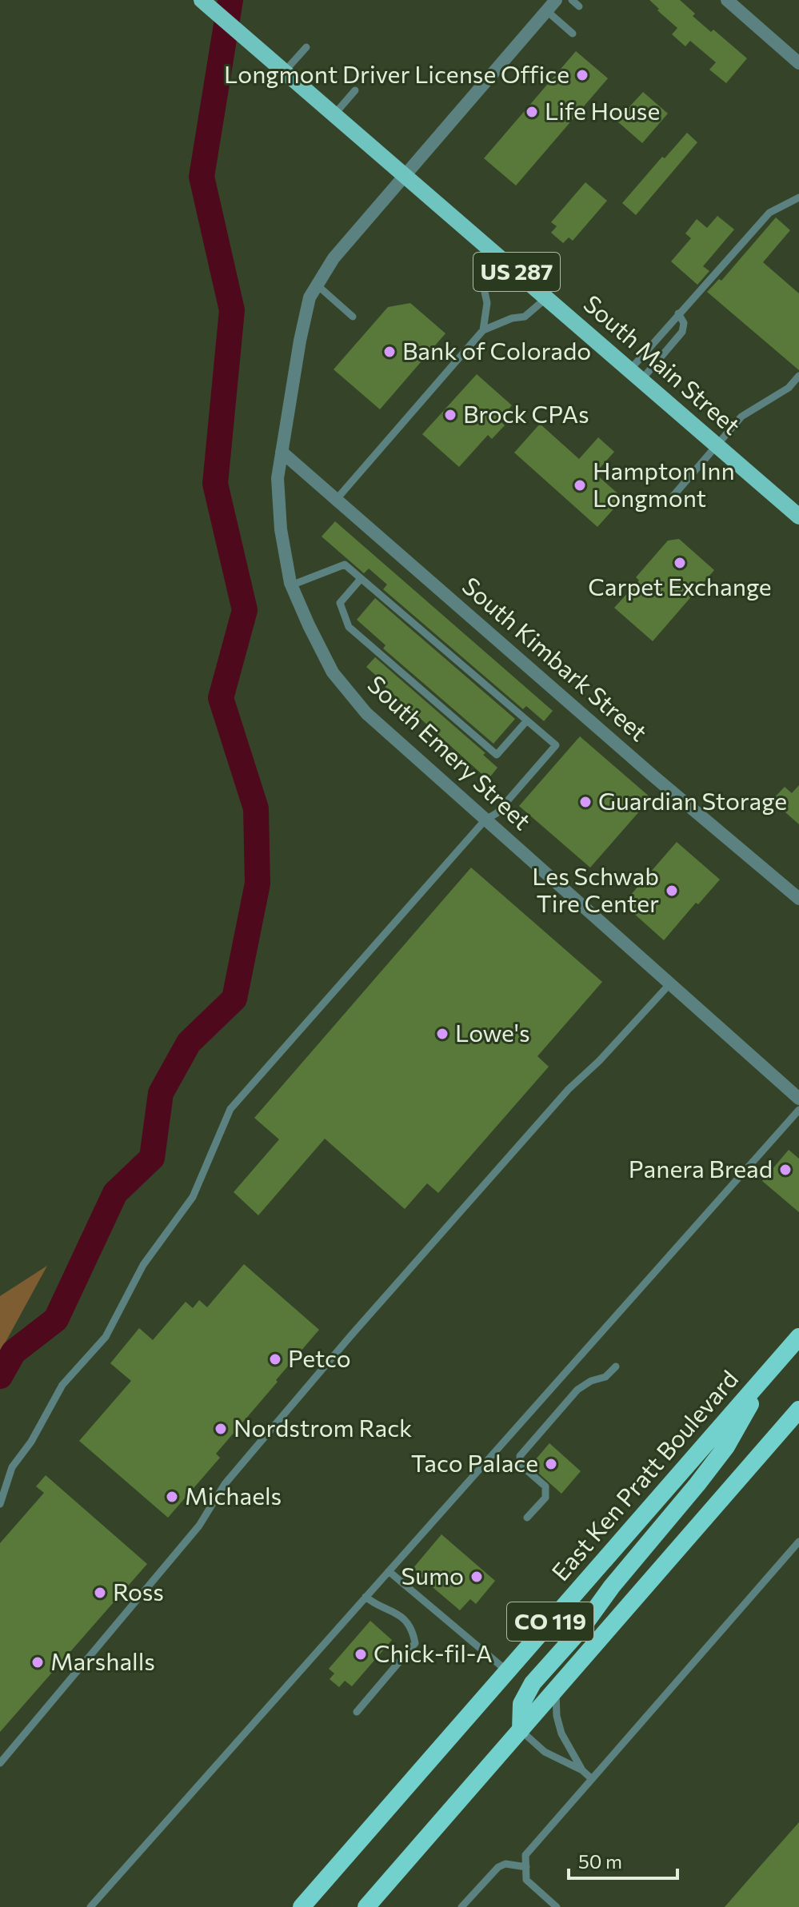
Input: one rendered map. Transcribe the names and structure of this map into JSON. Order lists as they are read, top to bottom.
{
  "streets": {
    "highway": ["East Ken Pratt Boulevard", "CO 119"],
    "main road": ["US 287", "South Main Street"],
    "street": ["South Kimbark Street", "South Emery Street"]
  },
  "crossings": [
    ["South Main Street", "South Emery Street"],
    ["South Kimbark Street", "South Emery Street"]
  ],
  "places": [
    "Longmont Driver License Office",
    "Life House",
    "Bank of Colorado",
    "Brock CPAs",
    "Hampton Inn Longmont",
    "Carpet Exchange",
    "Guardian Storage",
    "Les Schwab Tire Center",
    "Lowe's",
    "Panera Bread",
    "Petco",
    "Nordstrom Rack",
    "Taco Palace",
    "Michaels",
    "Sumo",
    "Ross",
    "Chick-fil-A",
    "Marshalls"
  ],
  "scale_bar": "50 m"
}
